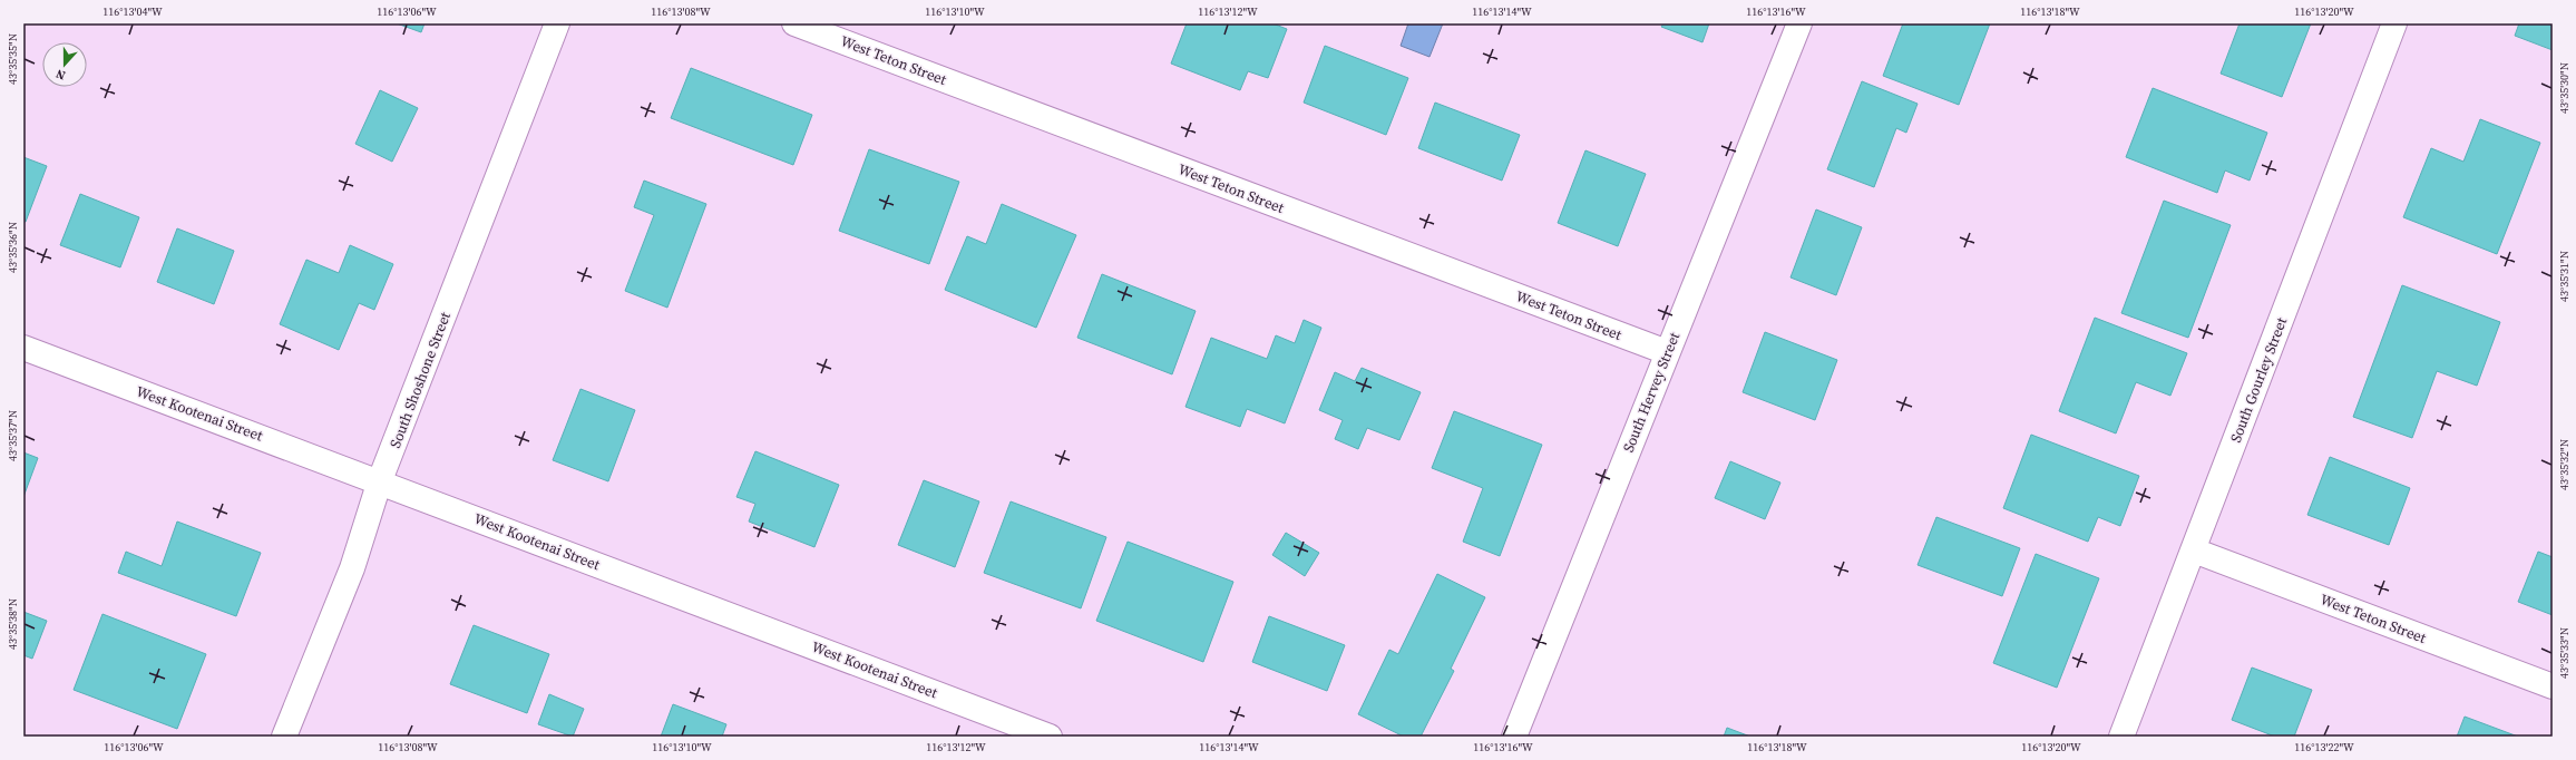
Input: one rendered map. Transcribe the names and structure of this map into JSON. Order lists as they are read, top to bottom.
{
  "streets": {
    "street": [
      "West Teton Street",
      "South Shoshone Street",
      "South Gourley Street",
      "South Hervey Street",
      "West Kootenai Street"
    ]
  },
  "crossings": [
    ["West Teton Street", "South Gourley Street"],
    ["West Teton Street", "South Hervey Street"],
    ["South Shoshone Street", "West Kootenai Street"]
  ],
  "north": "bottom",
  "coordinates": [
    "116°13'04\"W",
    "116°13'06\"W",
    "116°13'08\"W",
    "116°13'10\"W",
    "116°13'12\"W",
    "116°13'14\"W",
    "116°13'16\"W",
    "116°13'18\"W",
    "116°13'20\"W",
    "43°35'35\"N",
    "43°35'30\"N",
    "43°35'36\"N",
    "43°35'31\"N",
    "43°35'37\"N",
    "43°35'32\"N",
    "43°35'38\"N",
    "43°35'33\"N",
    "116°13'22\"W"
  ]
}
